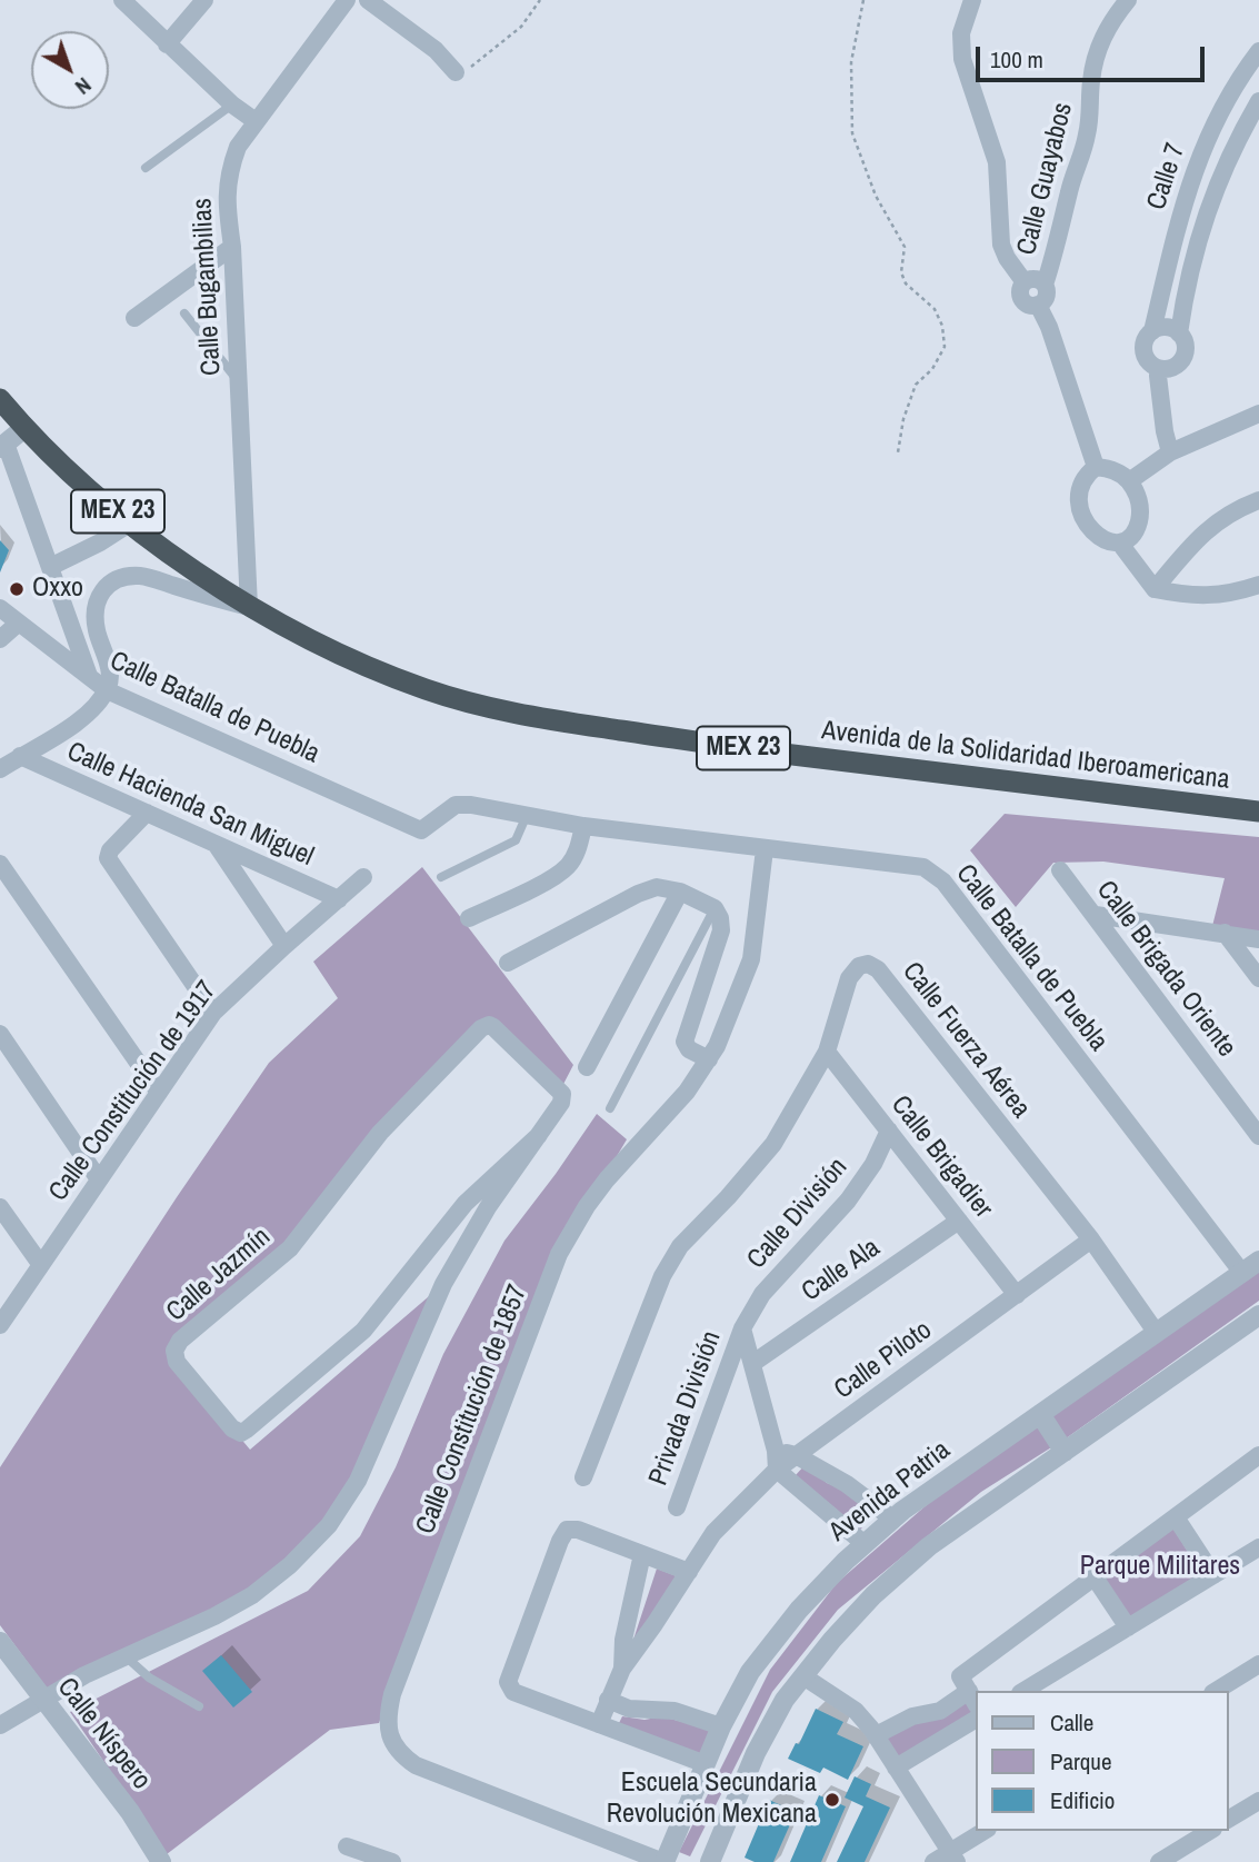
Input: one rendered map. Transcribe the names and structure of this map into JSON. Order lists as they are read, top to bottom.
{
  "streets": {
    "highway": ["MEX 23", "Avenida de la Solidaridad Iberoamericana"],
    "street": [
      "Calle 7",
      "Calle Guayabos",
      "Calle Bugambilias",
      "Calle Batalla de Puebla",
      "Calle Hacienda San Miguel",
      "Calle Brigada Oriente",
      "Calle Fuerza Aérea",
      "Calle Constitución de 1917",
      "Calle Brigadier",
      "Calle División",
      "Calle Ala",
      "Calle Jazmín",
      "Calle Piloto",
      "Privada División",
      "Calle Constitución de 1857",
      "Avenida Patria",
      "Calle Níspero"
    ]
  },
  "crossings": [
    ["Calle Bugambilias", "Avenida de la Solidaridad Iberoamericana"],
    ["Calle Batalla de Puebla", "Calle Constitución de 1857"],
    ["Calle Batalla de Puebla", "Avenida Patria"],
    ["Calle Hacienda San Miguel", "Calle Constitución de 1917"],
    ["Calle Fuerza Aérea", "Calle Brigadier"],
    ["Calle Fuerza Aérea", "Calle Piloto"],
    ["Calle Fuerza Aérea", "Avenida Patria"],
    ["Calle Brigadier", "Calle División"],
    ["Calle Brigadier", "Calle Ala"],
    ["Calle Brigadier", "Calle Piloto"],
    ["Calle División", "Privada División"],
    ["Calle Jazmín", "Calle Níspero"],
    ["Calle Constitución de 1857", "Avenida Patria"]
  ],
  "parks": ["Parque Militares"],
  "places": ["Oxxo", "Escuela Secundaria Revolución Mexicana"],
  "legend": ["Calle", "Parque", "Edificio"],
  "scale_bar": "100 m",
  "north": "bottom right"
}
